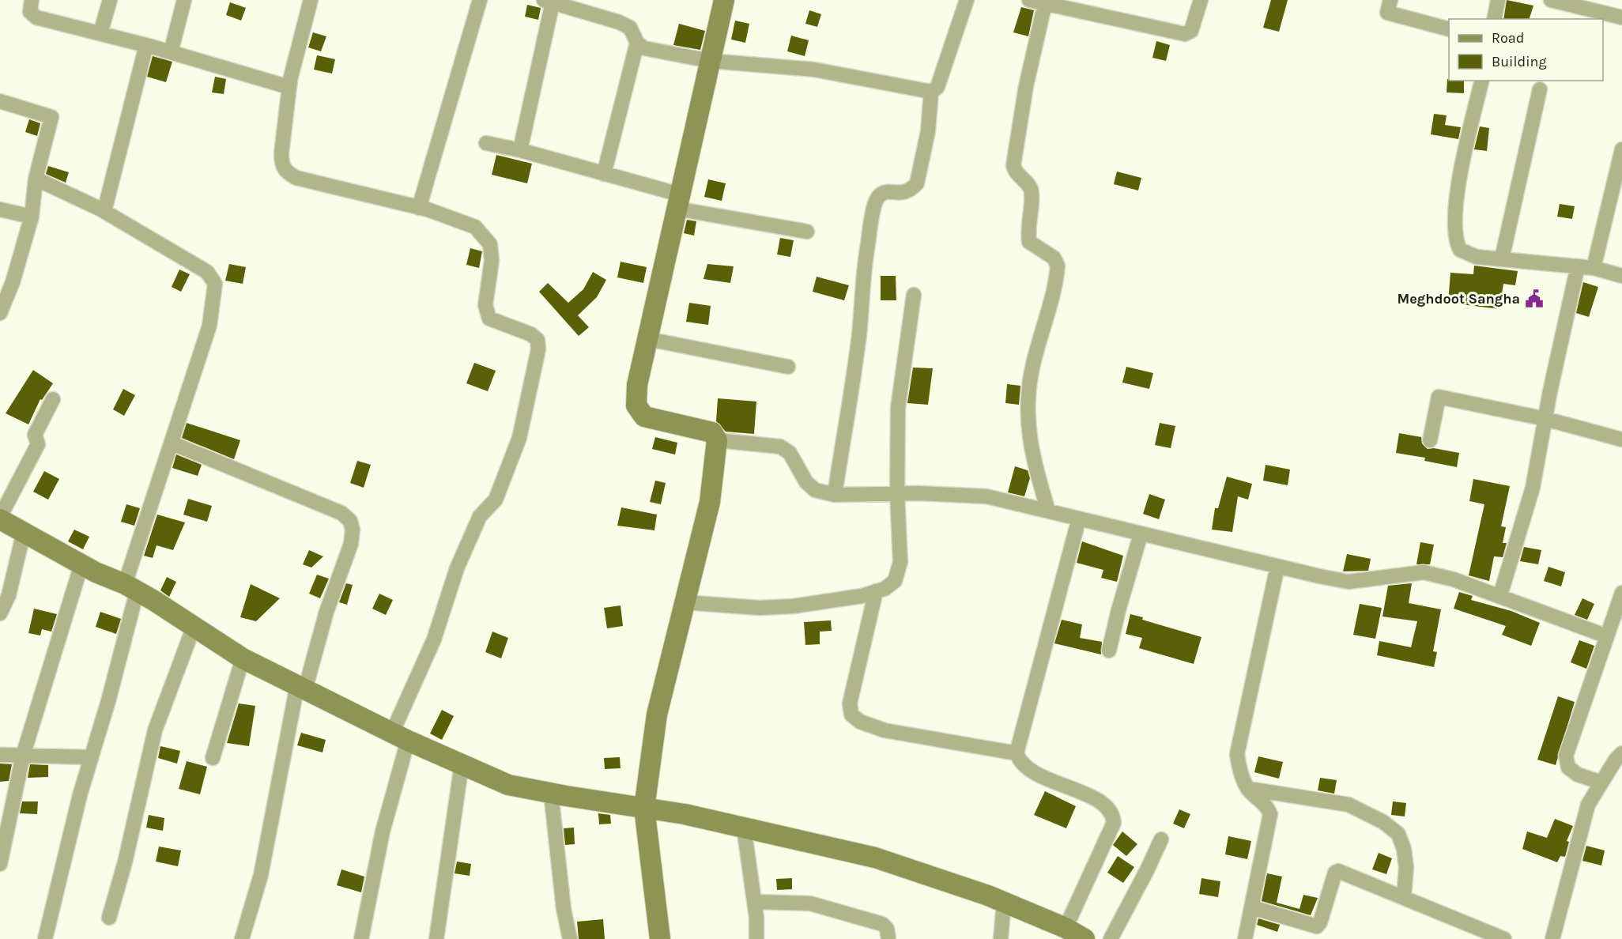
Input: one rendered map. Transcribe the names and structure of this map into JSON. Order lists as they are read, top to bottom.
{
  "places": {
    "public building": ["Meghdoot Sangha"]
  },
  "legend": ["Road", "Building"]
}
